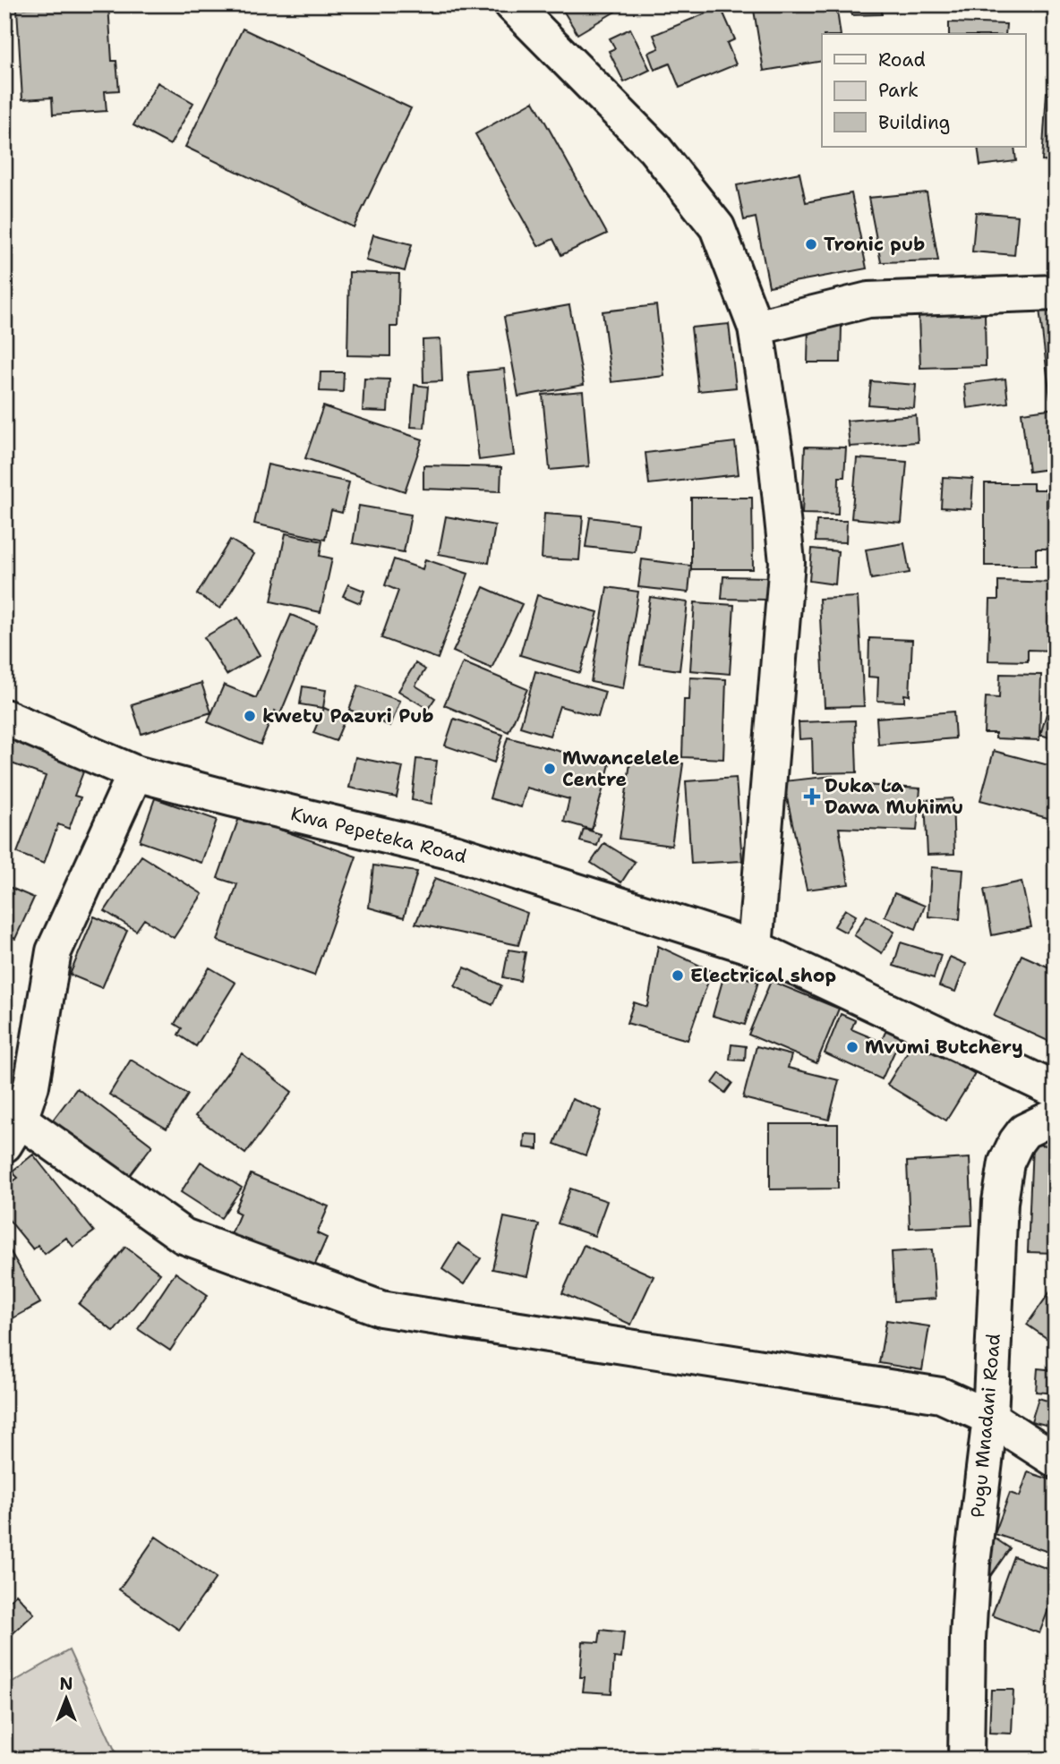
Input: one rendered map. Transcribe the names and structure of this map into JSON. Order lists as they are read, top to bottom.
{
  "streets": {
    "street": ["Kwa Pepeteka Road", "Pugu Mnadani Road"]
  },
  "places": {
    "other": [
      "Tronic pub",
      "kwetu Pazuri Pub",
      "Mwancelele Centre",
      "Electrical shop",
      "Mvumi Butchery"
    ],
    "health": ["Duka La Dawa Muhimu"]
  },
  "legend": ["Road", "Park", "Building"],
  "north": "top"
}
